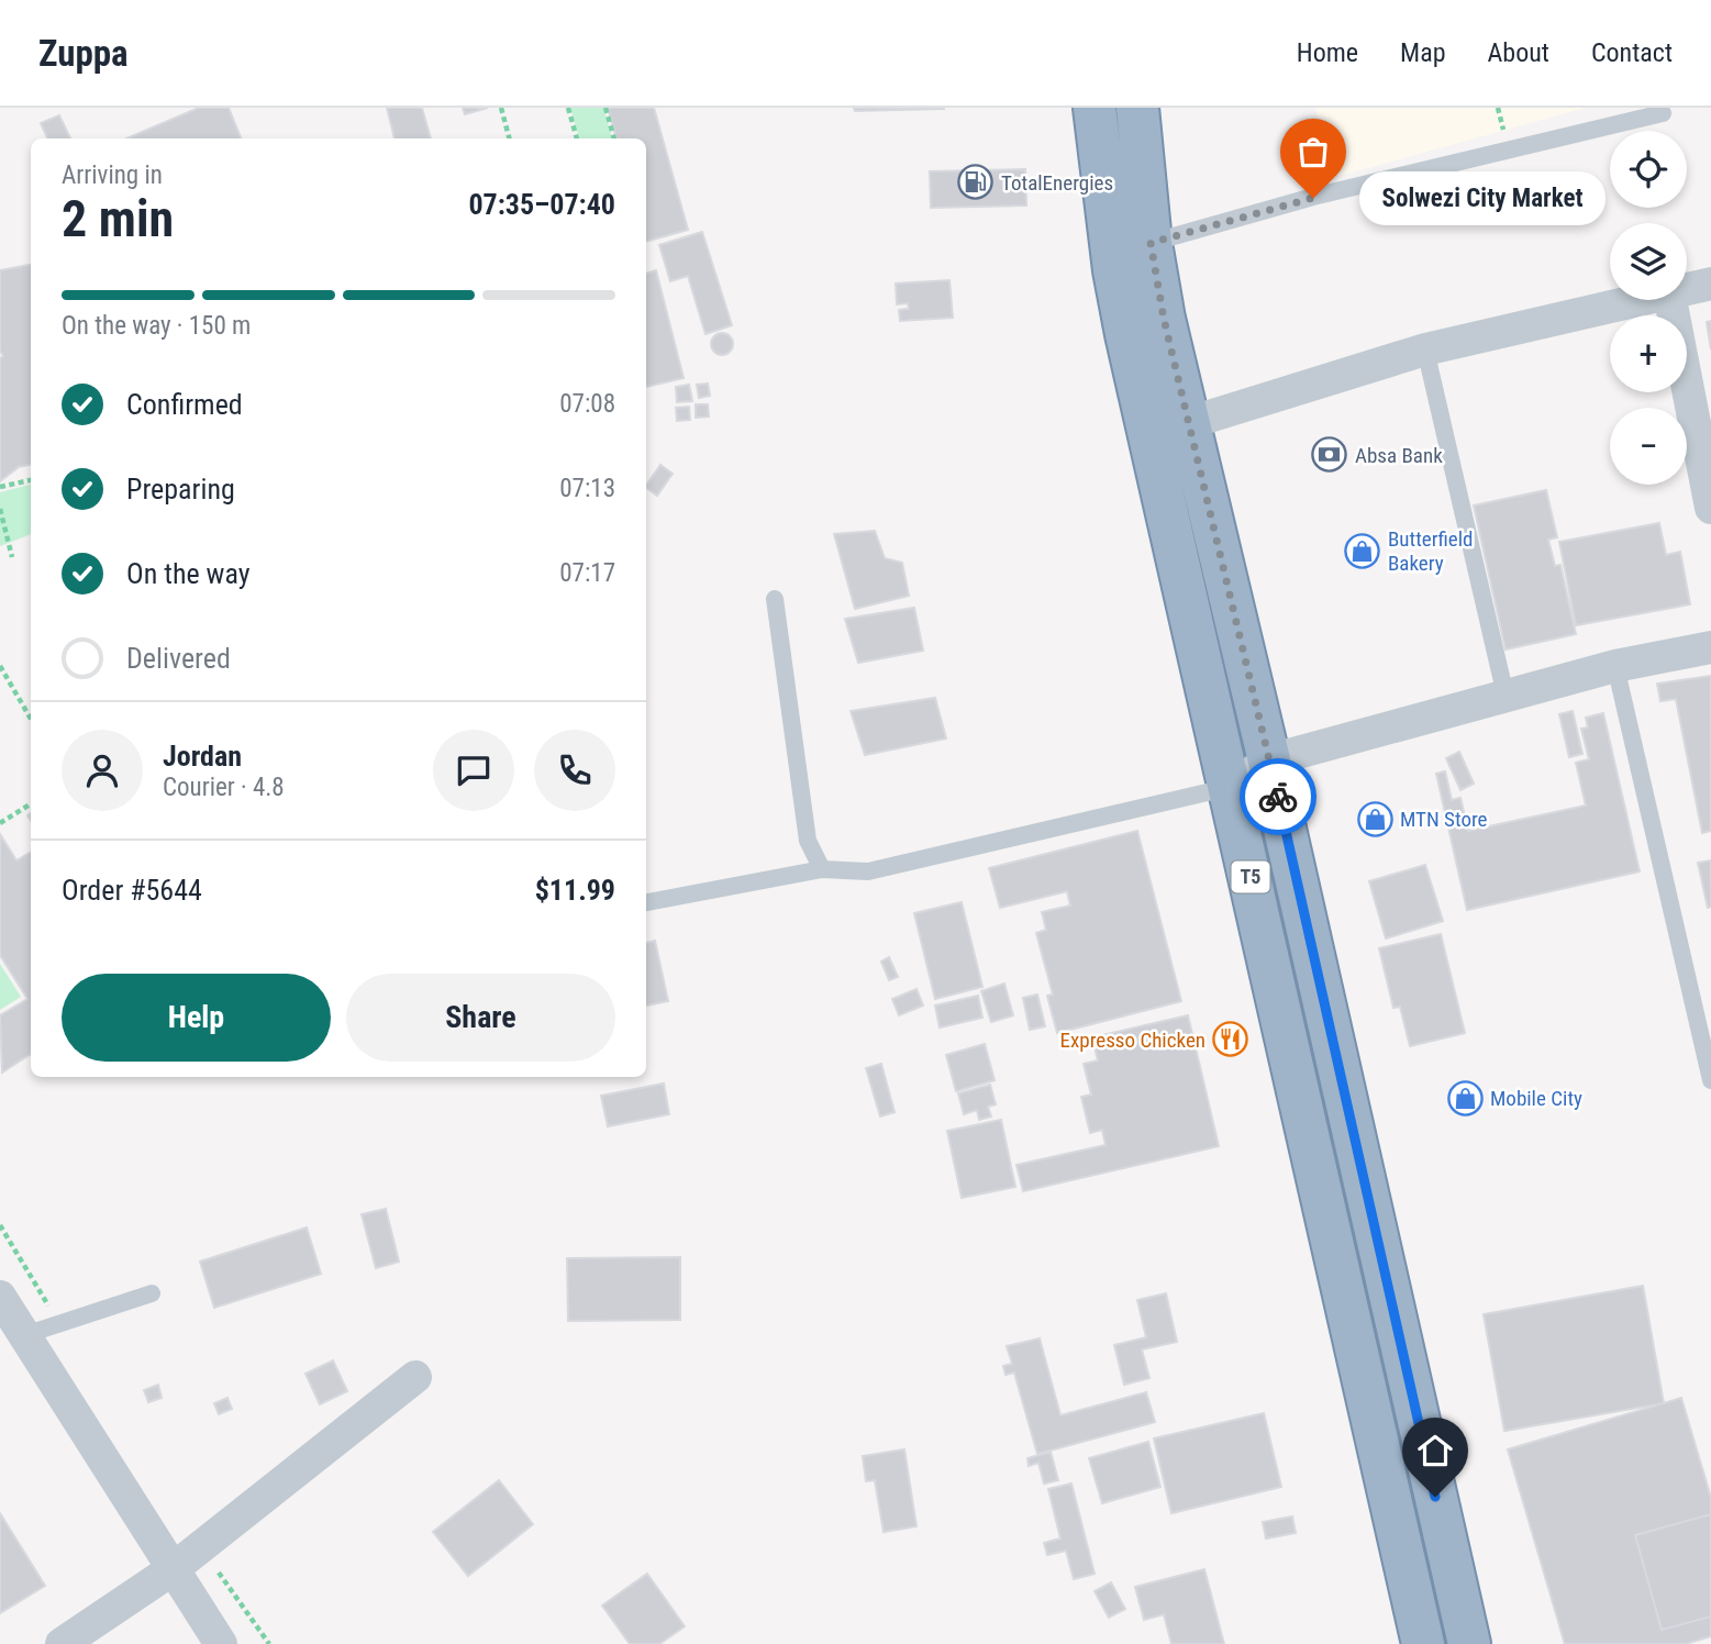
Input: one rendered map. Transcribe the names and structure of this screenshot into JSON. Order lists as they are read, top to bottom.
{
  "streets": {
    "highway": ["T5"]
  },
  "places": {
    "fuel station": ["TotalEnergies"],
    "other": ["Solwezi City Market"],
    "bank": ["Absa Bank"],
    "shop": ["Butterfield Bakery", "MTN Store", "Mobile City"],
    "restaurant": ["Expresso Chicken"]
  },
  "page": {
    "header": "Zuppa",
    "nav": [
      "Home",
      "Map",
      "About",
      "Contact"
    ],
    "map_buttons": ["+", "−"],
    "heading": ["2 min", "Arriving in", "07:35–07:40"],
    "panel": [
      "Jordan",
      "Courier · 4.8",
      "Order #5644",
      "$11.99"
    ],
    "bubble": "Solwezi City Market",
    "bar": "On the way · 150 m",
    "list": [
      ["Confirmed", "07:08"],
      ["Preparing", "07:13"],
      ["On the way", "07:17"],
      "Delivered"
    ],
    "buttons": ["Help", "Share"]
  }
}
